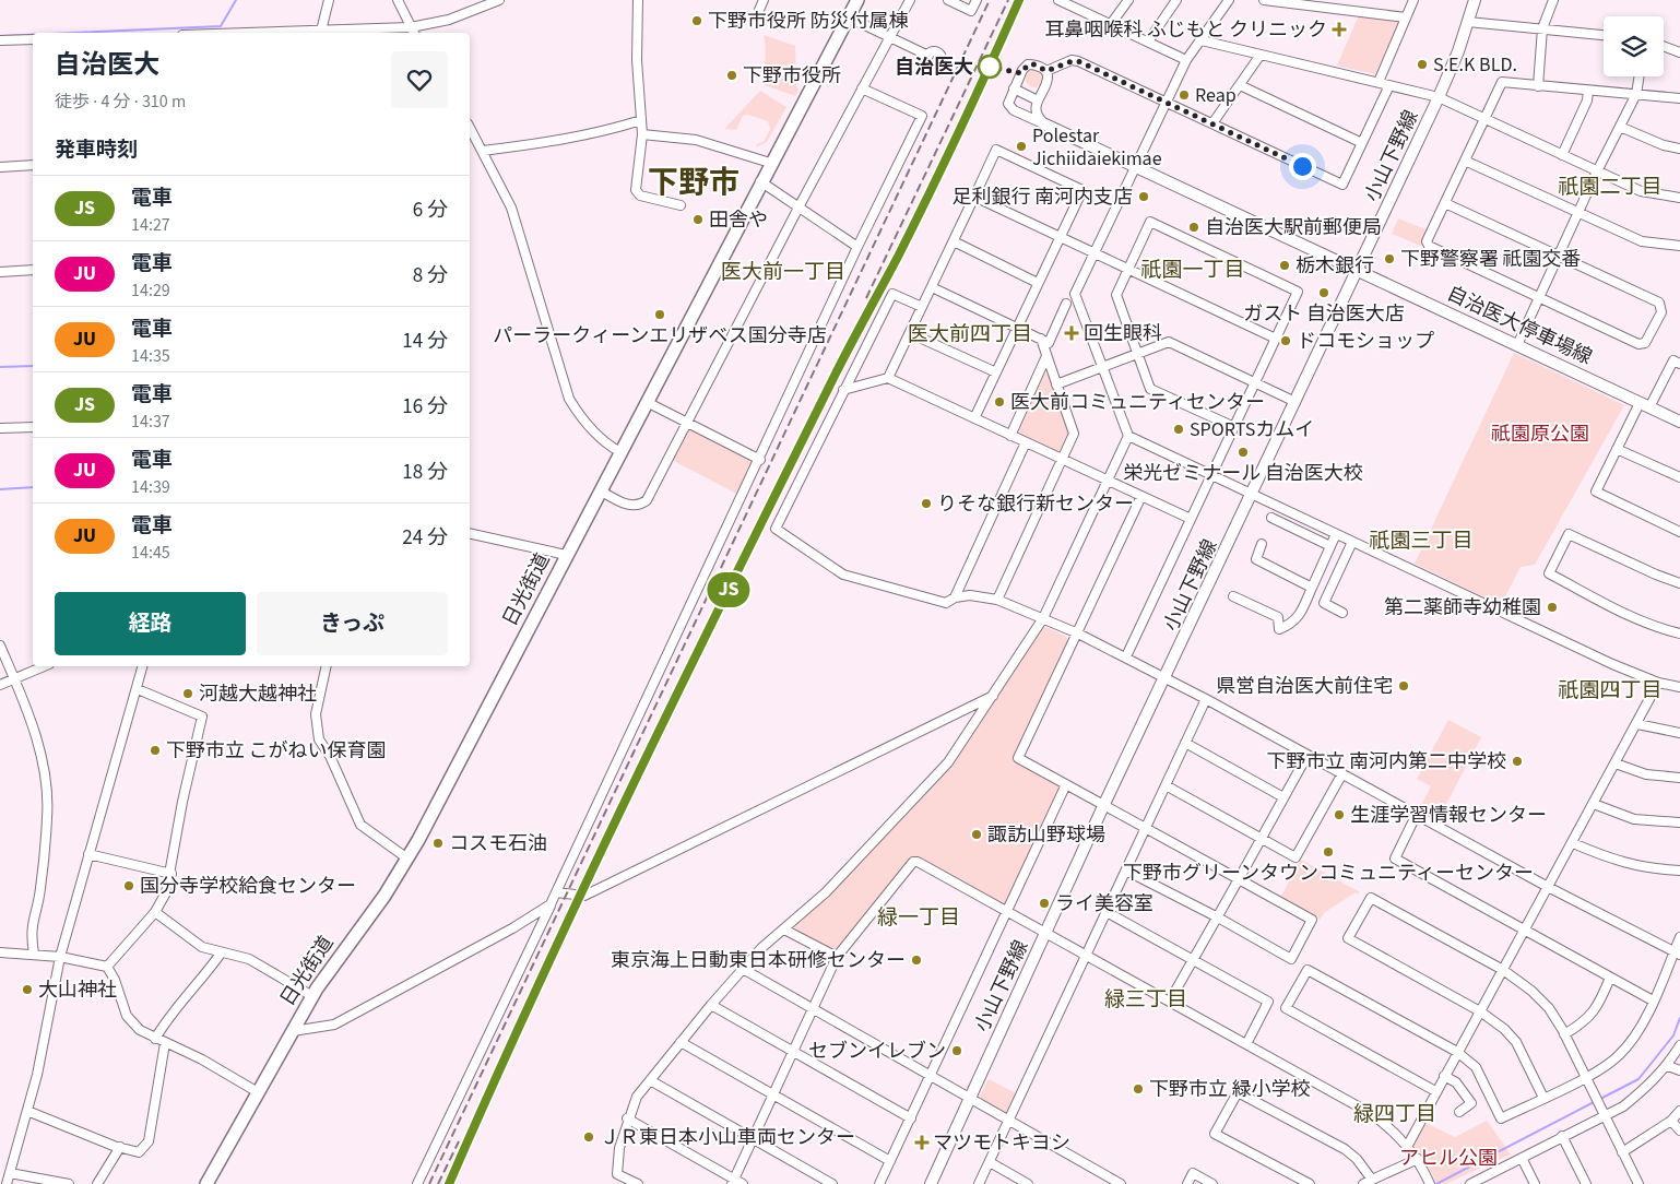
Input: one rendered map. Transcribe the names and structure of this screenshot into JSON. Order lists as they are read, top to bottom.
{
  "streets": {
    "highway": ["日光街道"],
    "main road": ["小山下野線", "自治医大停車場線"]
  },
  "crossings": [
    ["小山下野線", "自治医大停車場線"]
  ],
  "districts": [
    "下野市",
    "祇園二丁目",
    "祇園一丁目",
    "医大前一丁目",
    "医大前四丁目",
    "祇園三丁目",
    "祇園四丁目",
    "緑一丁目",
    "緑三丁目",
    "緑四丁目"
  ],
  "parks": ["祇園原公園", "アヒル公園"],
  "places": {
    "other": [
      "下野市役所 防災付属棟",
      "S.E.K BLD.",
      "自治医大",
      "下野市役所",
      "Reap",
      "Polestar Jichiidaiekimae",
      "足利銀行 南河内支店",
      "田舎や",
      "自治医大駅前郵便局",
      "下野警察署 祇園交番",
      "栃木銀行",
      "ガスト 自治医大店",
      "パーラークィーンエリザベス国分寺店",
      "ドコモショップ",
      "医大前コミュニティセンター",
      "SPORTSカムイ",
      "栄光ゼミナール 自治医大校",
      "りそな銀行新センター",
      "第二薬師寺幼稚園",
      "県営自治医大前住宅",
      "河越大越神社",
      "下野市立 こがねい保育園",
      "下野市立 南河内第二中学校",
      "生涯学習情報センター",
      "諏訪山野球場",
      "コスモ石油",
      "下野市グリーンタウンコミュニティーセンター",
      "国分寺学校給食センター",
      "ライ美容室",
      "東京海上日動東日本研修センター",
      "大山神社",
      "セブンイレブン",
      "下野市立 緑小学校",
      "ＪＲ東日本小山車両センター"
    ],
    "health": ["耳鼻咽喉科 ふじもと クリニック", "回生眼科", "マツモトキヨシ"]
  },
  "page": {
    "on_map": "JS",
    "heading": [
      ["自治医大", "徒歩 · 4 分 · 310 m"],
      "発車時刻"
    ],
    "list": [
      {
        "mark": "JS",
        "name": "電車",
        "note": "14:27",
        "value": "6 分"
      },
      {
        "mark": "JU",
        "name": "電車",
        "note": "14:29",
        "value": "8 分"
      },
      {
        "mark": "JU",
        "name": "電車",
        "note": "14:35",
        "value": "14 分"
      },
      {
        "mark": "JS",
        "name": "電車",
        "note": "14:37",
        "value": "16 分"
      },
      {
        "mark": "JU",
        "name": "電車",
        "note": "14:39",
        "value": "18 分"
      },
      {
        "mark": "JU",
        "name": "電車",
        "note": "14:45",
        "value": "24 分"
      }
    ],
    "buttons": ["経路", "きっぷ"]
  }
}
